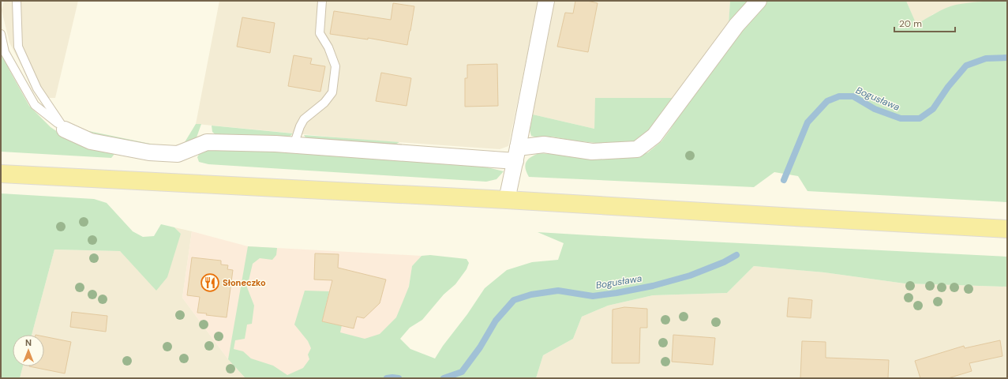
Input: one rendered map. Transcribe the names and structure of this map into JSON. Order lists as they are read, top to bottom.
{
  "water": ["Bogusława"],
  "places": {
    "restaurant": ["Słoneczko"]
  },
  "scale_bar": "20 m",
  "north": "top"
}
